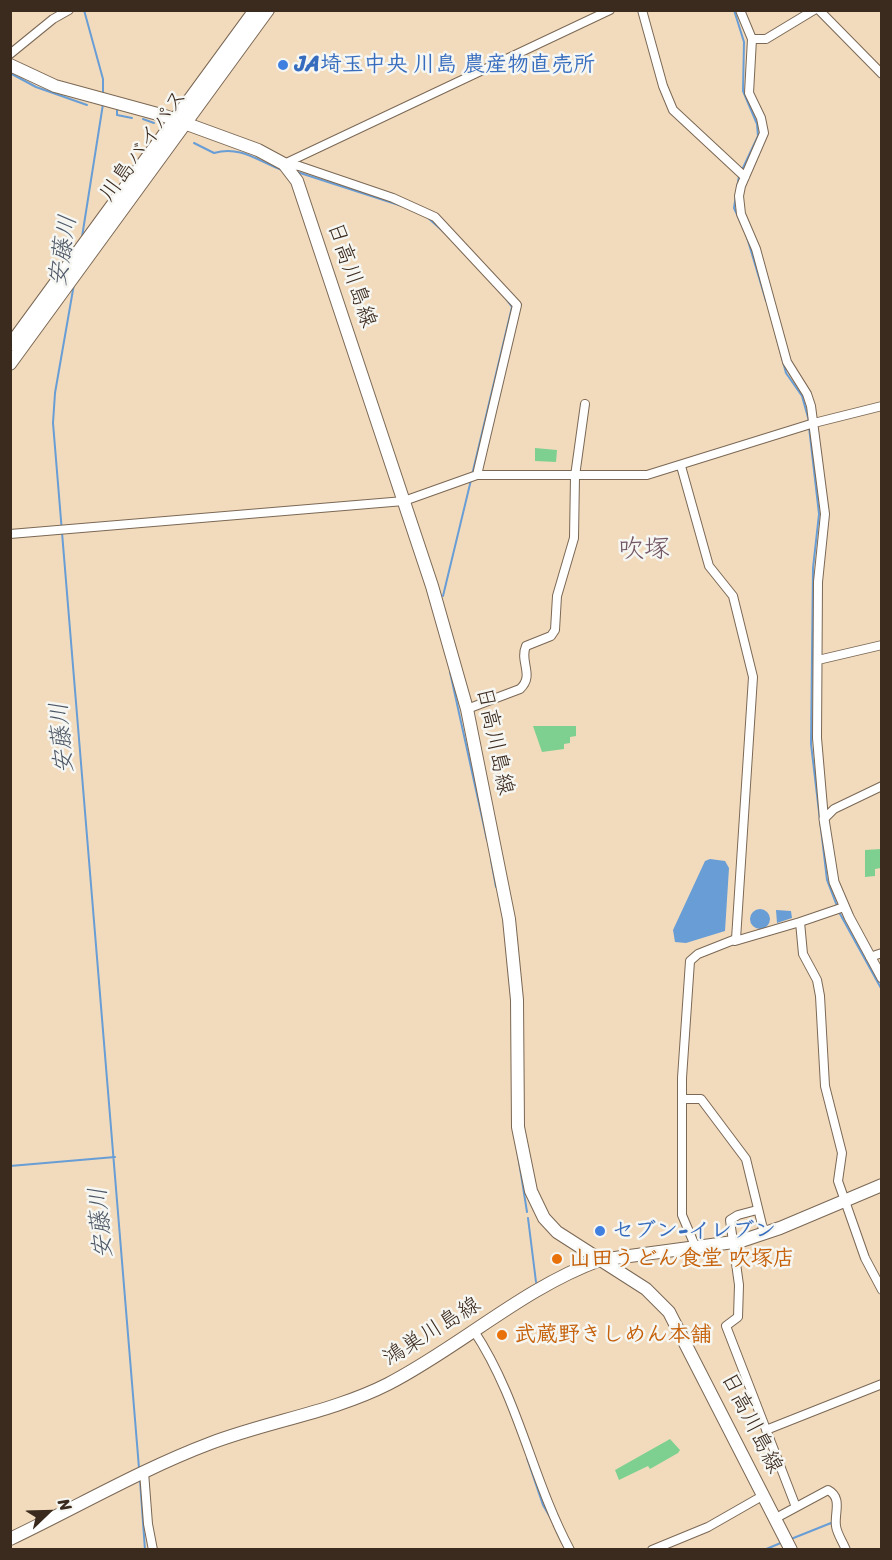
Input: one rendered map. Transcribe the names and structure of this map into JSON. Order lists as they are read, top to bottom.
{
  "streets": {
    "main road": ["川島バイパス", "日高川島線", "鴻巣川島線"]
  },
  "crossings": [
    ["川島バイパス", "日高川島線"],
    ["日高川島線", "鴻巣川島線"]
  ],
  "districts": ["吹塚"],
  "water": ["安藤川"],
  "places": [
    "JA埼玉中央 川島 農産物直売所",
    "セブン-イレブン",
    "山田うどん食堂 吹塚店",
    "武蔵野きしめん本舗"
  ],
  "north": "top right"
}
